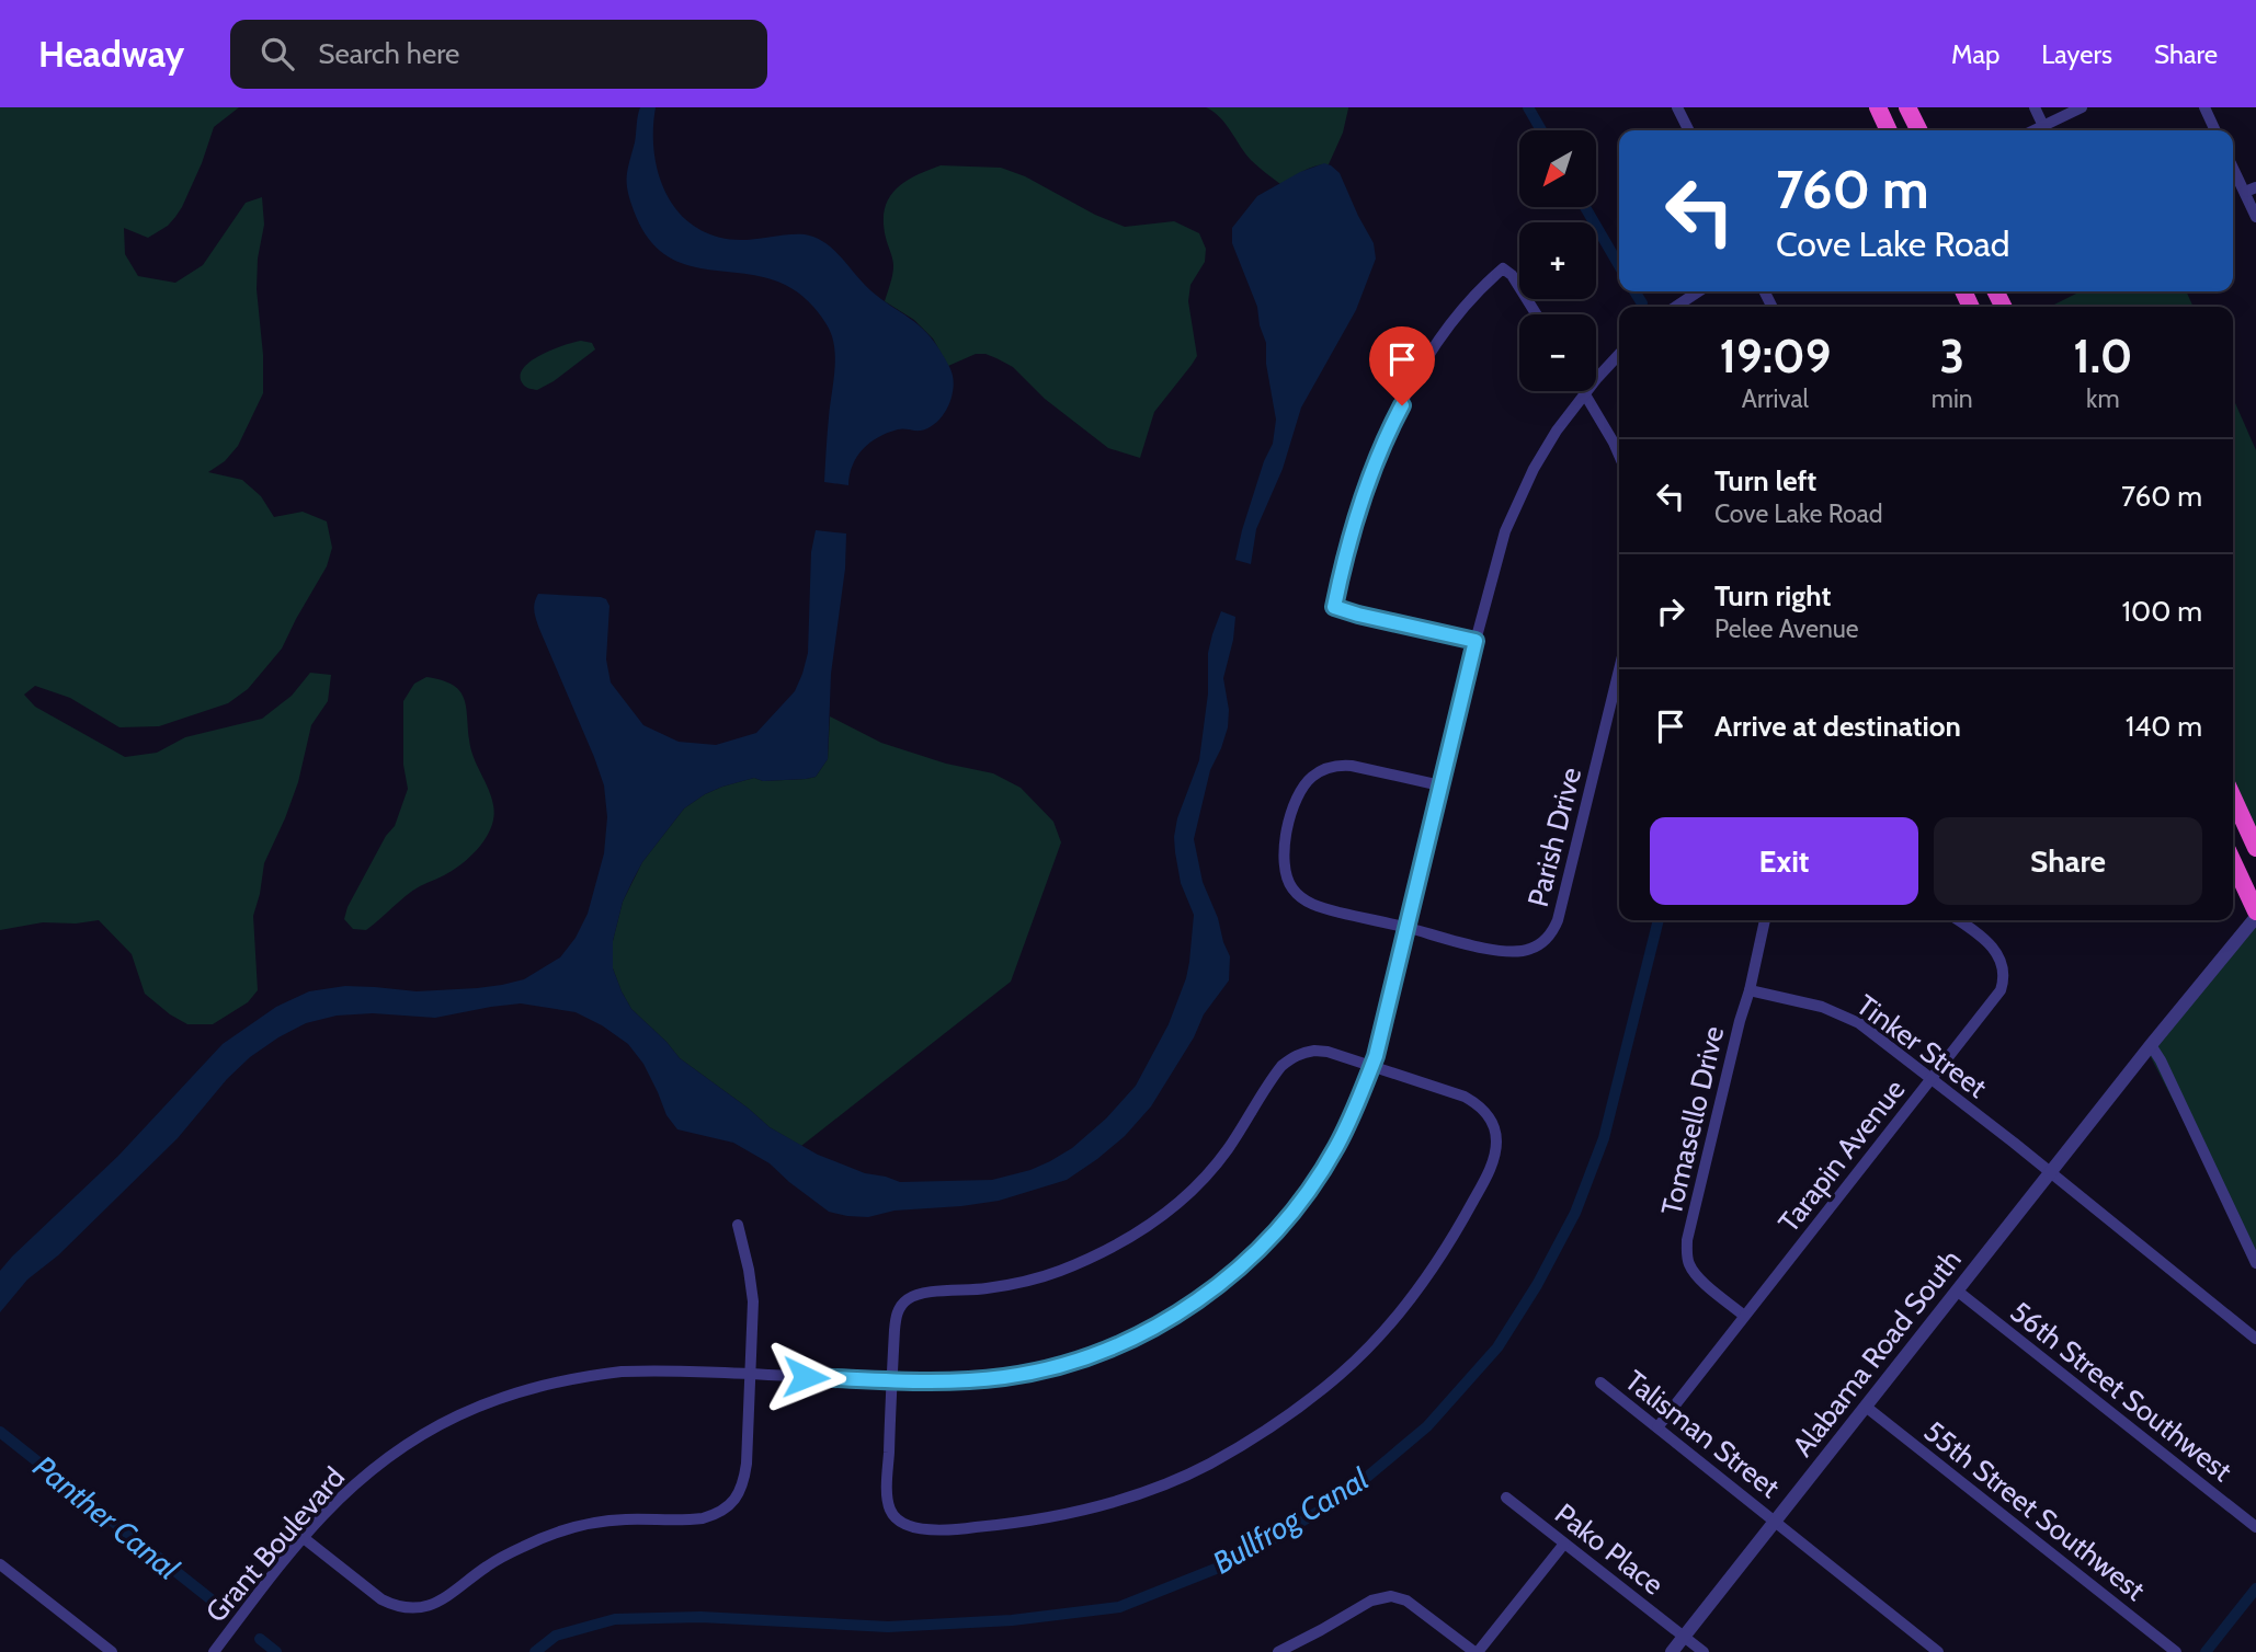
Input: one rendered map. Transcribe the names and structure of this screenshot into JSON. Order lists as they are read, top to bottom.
{
  "streets": {
    "street": [
      "Parish Drive",
      "Tinker Street",
      "Tomasello Drive",
      "Tarapin Avenue",
      "Alabama Road South",
      "56th Street Southwest",
      "Talisman Street",
      "55th Street Southwest",
      "Grant Boulevard",
      "Pako Place"
    ]
  },
  "crossings": [
    ["Parish Drive", "Grant Boulevard"],
    ["Tinker Street", "Tomasello Drive"],
    ["Tinker Street", "Tarapin Avenue"],
    ["Tinker Street", "Alabama Road South"],
    ["Tomasello Drive", "Tarapin Avenue"],
    ["Tarapin Avenue", "Talisman Street"],
    ["Alabama Road South", "56th Street Southwest"],
    ["Alabama Road South", "Talisman Street"],
    ["Alabama Road South", "55th Street Southwest"],
    ["Alabama Road South", "Pako Place"]
  ],
  "water": ["Panther Canal", "Bullfrog Canal"],
  "north": "bottom left",
  "page": {
    "header": "Headway",
    "search": "Search here",
    "nav": ["Map", "Layers", "Share"],
    "map_buttons": ["+", "−"],
    "turn": ["760 m", "Cove Lake Road"],
    "eta": [
      "19:09",
      "Arrival",
      "3",
      "min",
      "1.0",
      "km"
    ],
    "list": [
      {
        "name": "Turn left",
        "note": "Cove Lake Road",
        "value": "760 m"
      },
      {
        "name": "Turn right",
        "note": "Pelee Avenue",
        "value": "100 m"
      },
      {
        "name": "Arrive at destination",
        "value": "140 m"
      }
    ],
    "buttons": ["Exit", "Share"]
  }
}
